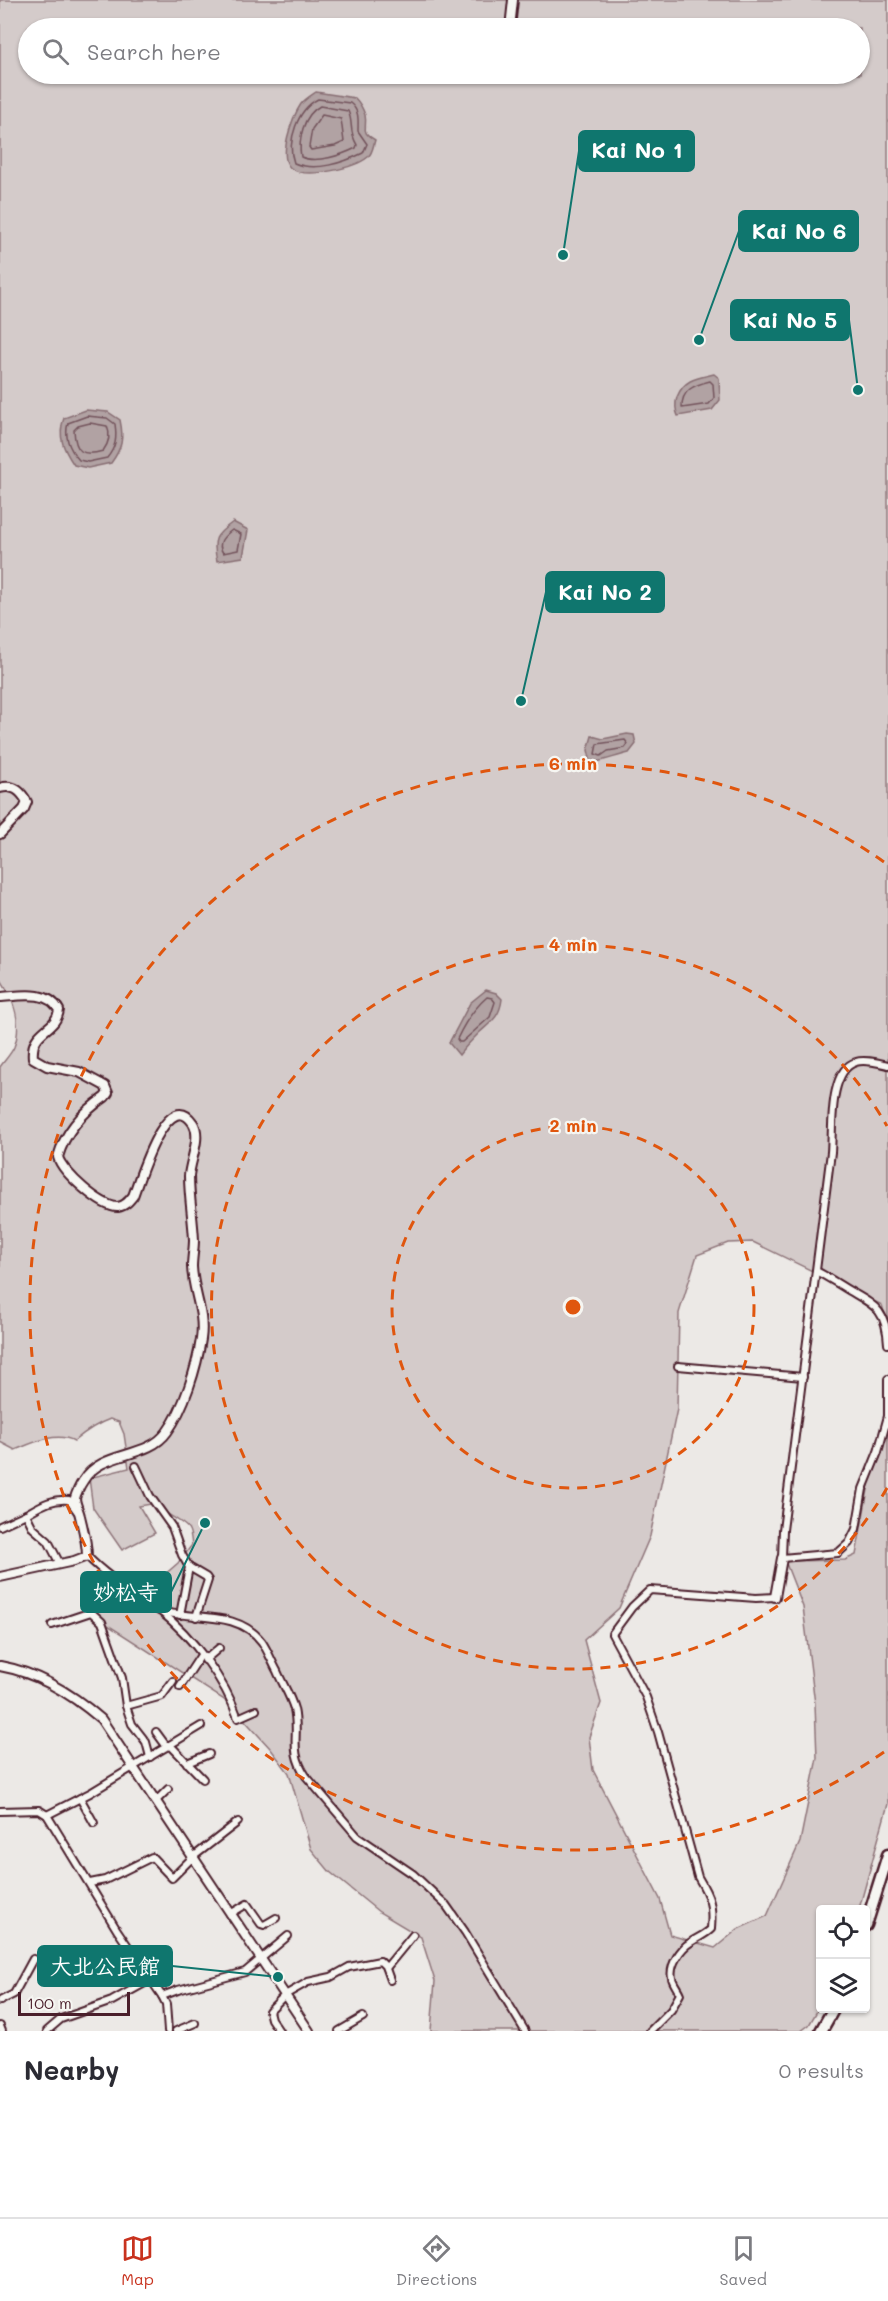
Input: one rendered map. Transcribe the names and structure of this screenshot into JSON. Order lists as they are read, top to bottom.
{
  "places": [
    "Kai No 1",
    "Kai No 6",
    "Kai No 5",
    "Kai No 2",
    "妙松寺",
    "大北公民館"
  ],
  "scale_bar": "100 m",
  "page": {
    "search": "Search here",
    "scale": "100 m",
    "heading": ["Nearby", "0 results"],
    "nav": ["Map", "Directions", "Saved"]
  },
  "rings": ["6 min", "4 min", "2 min"]
}
